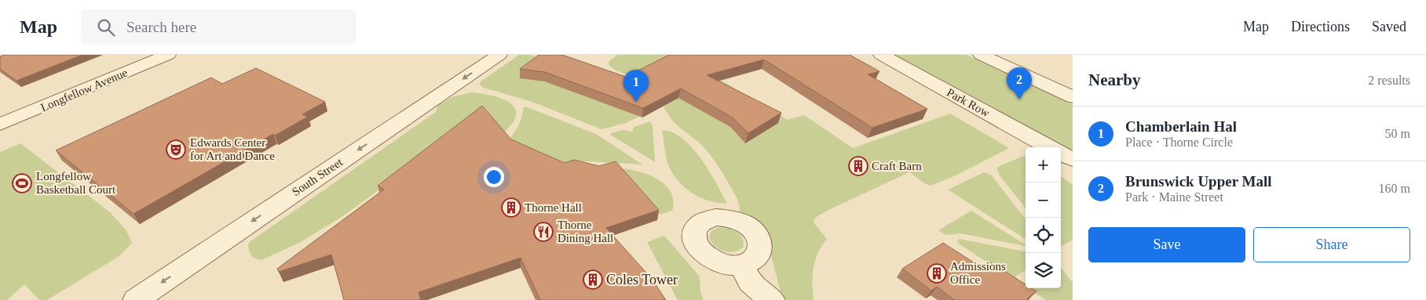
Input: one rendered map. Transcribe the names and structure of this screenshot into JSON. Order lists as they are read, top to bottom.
{
  "streets": {
    "street": ["Longfellow Avenue", "Park Row", "South Street"]
  },
  "one_way": ["South Street"],
  "places": {
    "theatre": ["Edwards Center for Art and Dance"],
    "building": [
      "Craft Barn",
      "Thorne Hall",
      "Admissions Office",
      "Coles Tower"
    ],
    "sports": ["Longfellow Basketball Court"],
    "restaurant": ["Thorne Dining Hall"]
  },
  "page": {
    "header": "Map",
    "search": "Search here",
    "nav": ["Map", "Directions", "Saved"],
    "heading": ["Nearby", "2 results"],
    "pins": ["2", "1"],
    "list": [
      {
        "mark": "1",
        "name": "Chamberlain Hal",
        "note": "Place · Thorne Circle",
        "value": "50 m"
      },
      {
        "mark": "2",
        "name": "Brunswick Upper Mall",
        "note": "Park · Maine Street",
        "value": "160 m"
      }
    ],
    "map_buttons": ["+", "−"],
    "buttons": ["Save", "Share"]
  }
}
